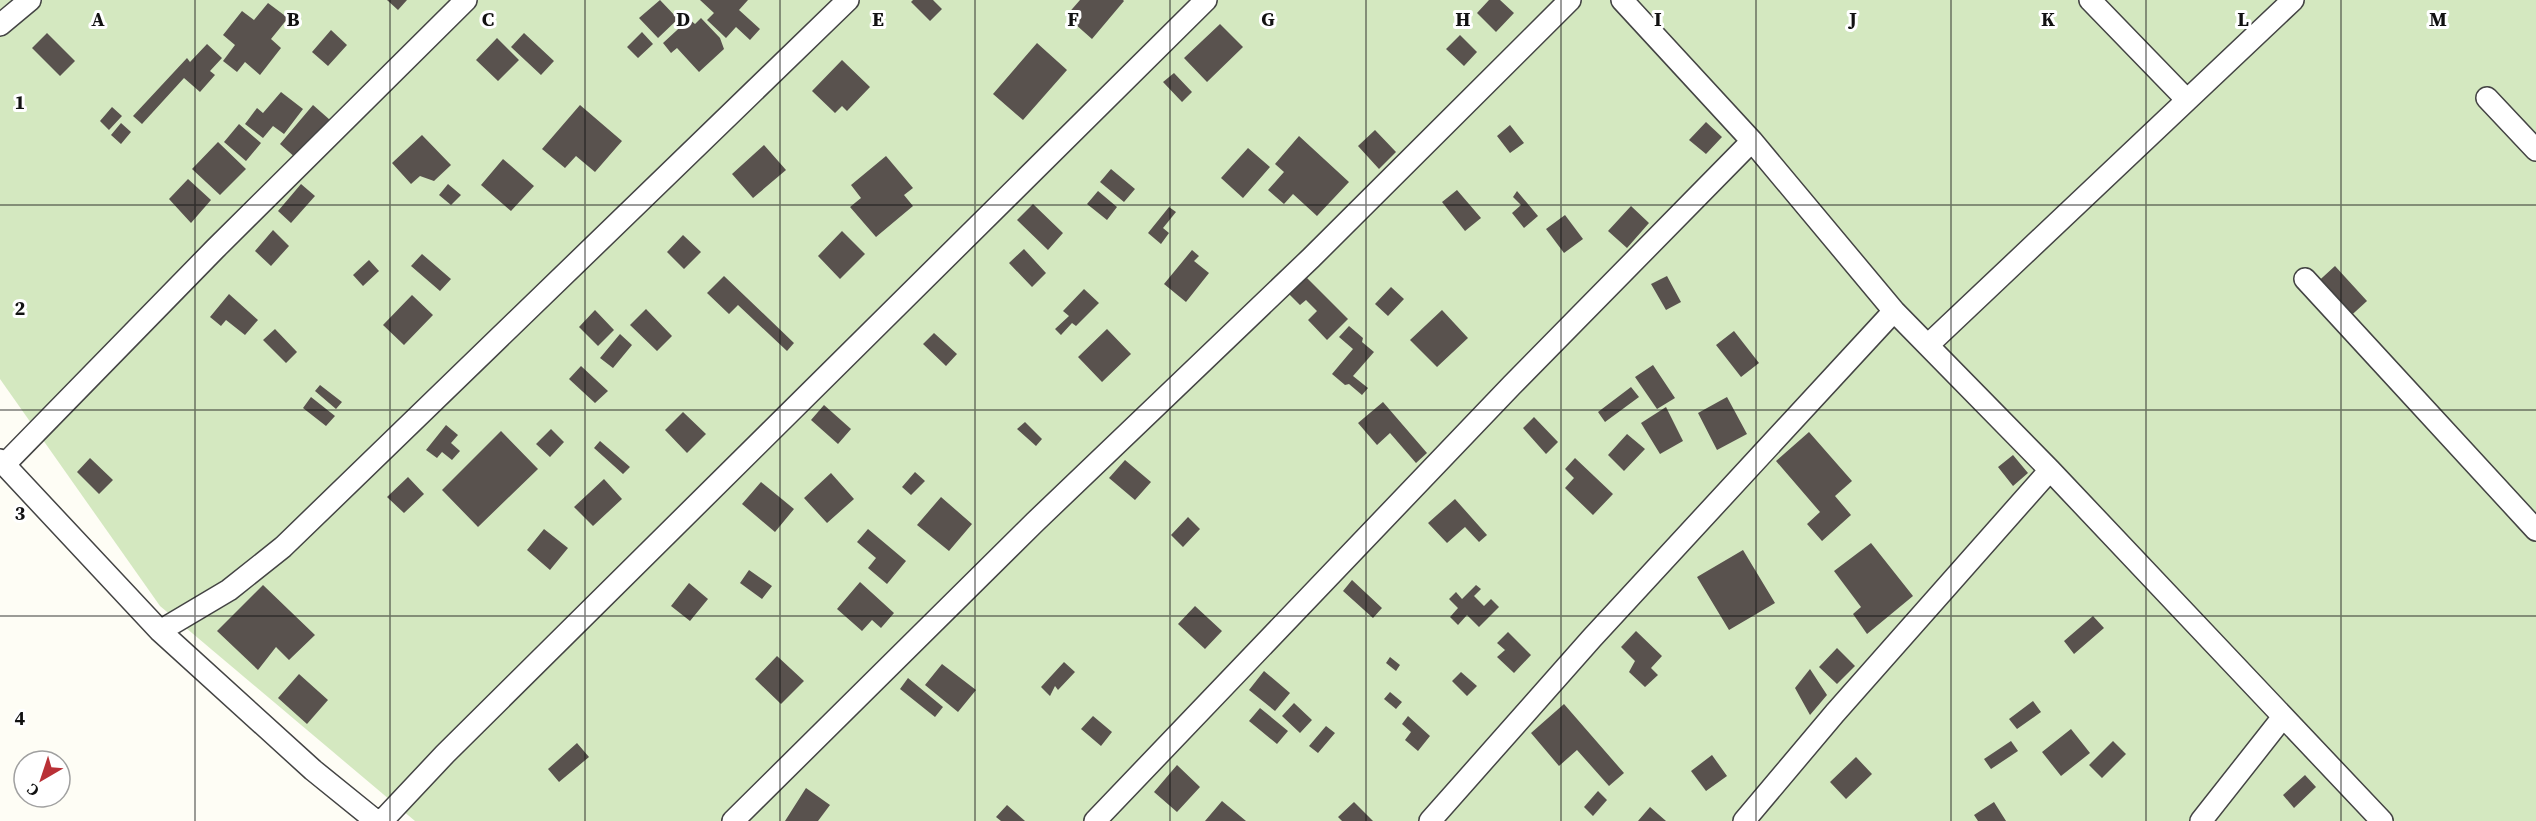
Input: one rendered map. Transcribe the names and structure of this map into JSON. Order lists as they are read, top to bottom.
{
  "north": "bottom left",
  "grid": {
    "columns": [
      "A",
      "B",
      "C",
      "D",
      "E",
      "F",
      "G",
      "H",
      "I",
      "J",
      "K",
      "L",
      "M"
    ],
    "rows": [
      "1",
      "2",
      "3",
      "4"
    ]
  }
}
